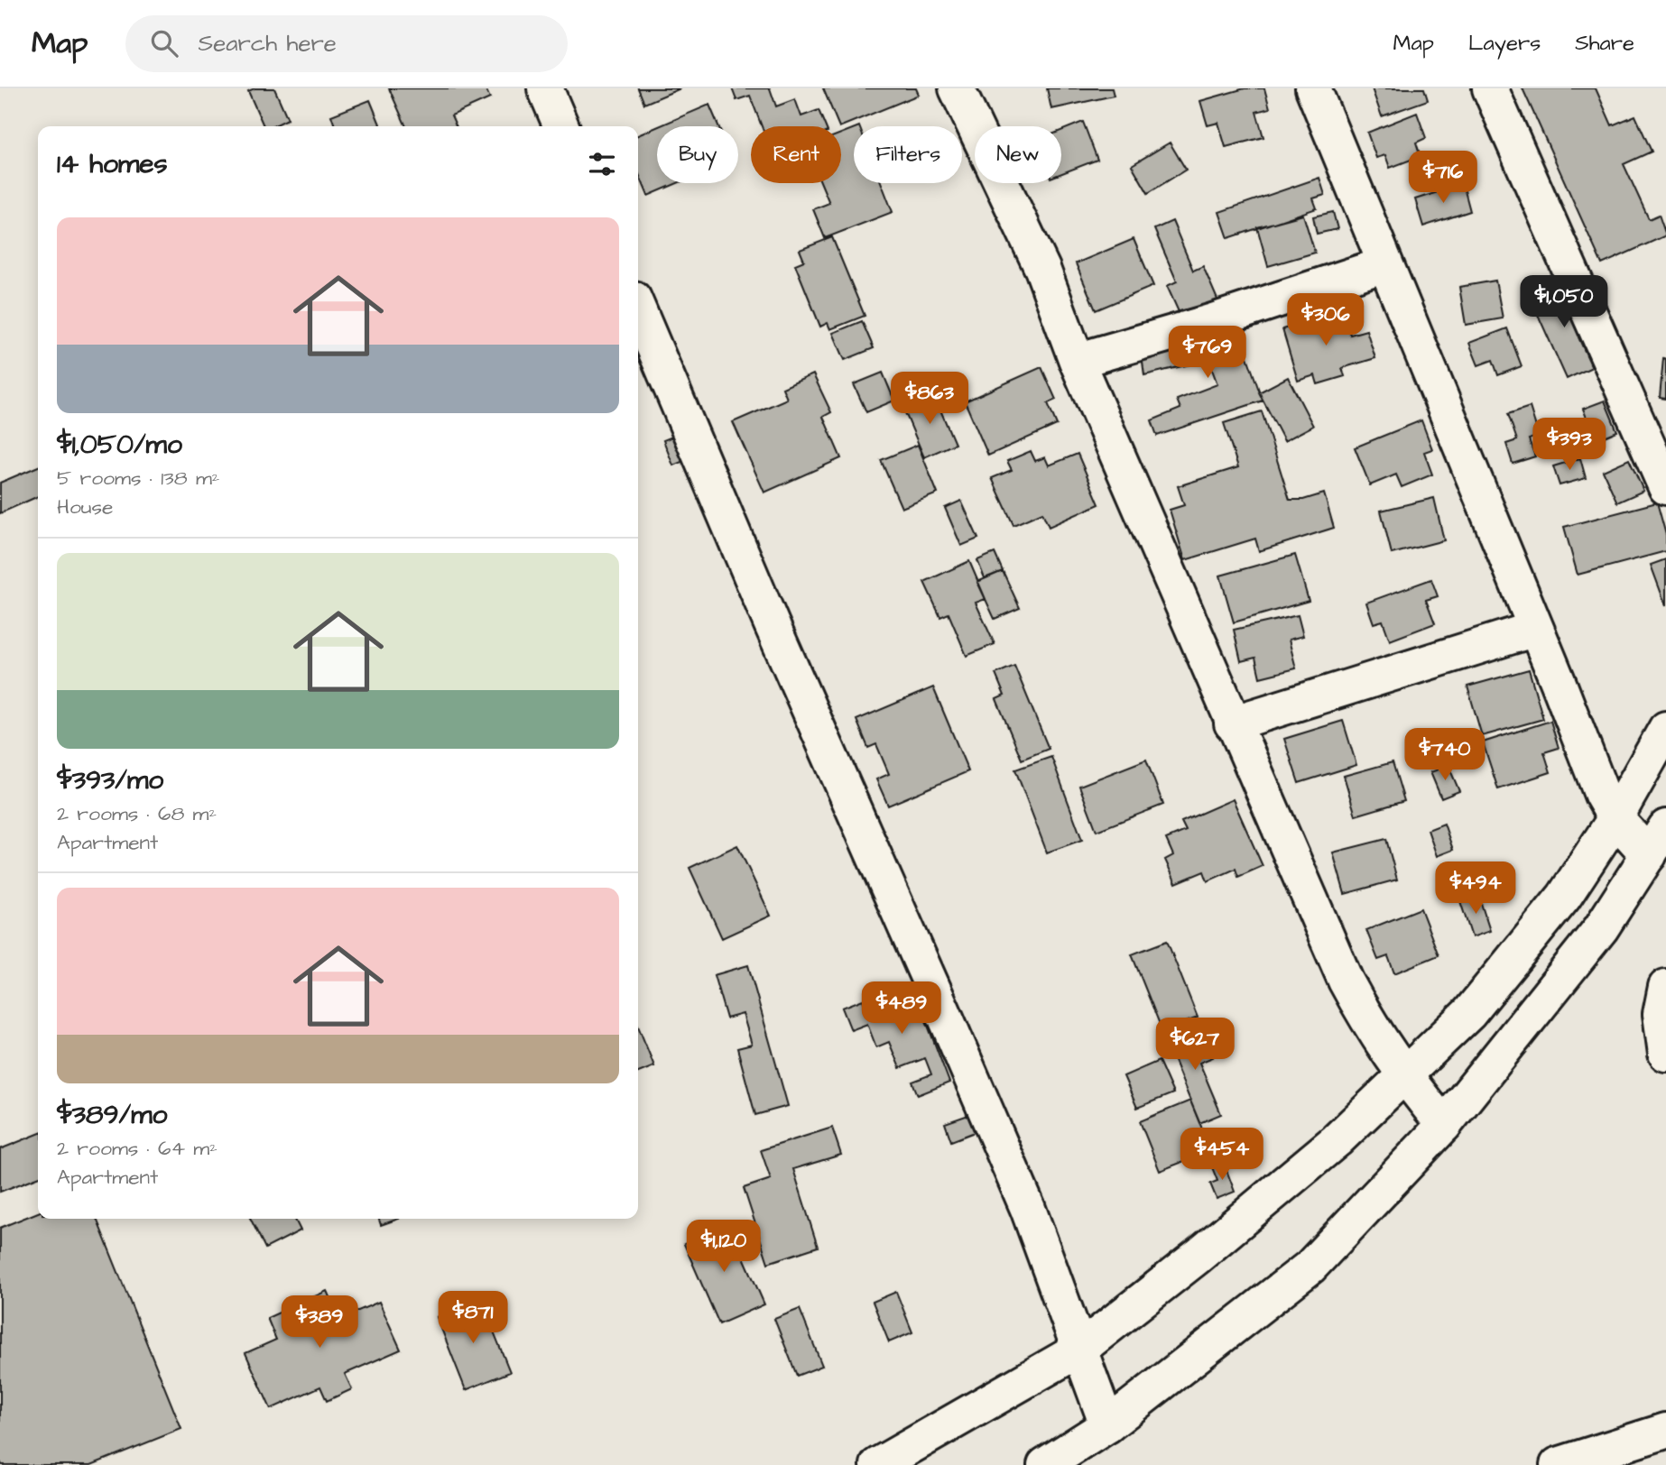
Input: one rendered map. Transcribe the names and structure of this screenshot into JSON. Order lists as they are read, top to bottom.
{
  "page": {
    "header": "Map",
    "search": "Search here",
    "nav": ["Map", "Layers", "Share"],
    "chip": [
      "Buy",
      "Rent",
      "Filters",
      "New"
    ],
    "heading": "14 homes",
    "price": [
      "$716",
      "$1,050",
      "$306",
      "$769",
      "$863",
      "$393",
      "$740",
      "$494",
      "$489",
      "$627",
      "$454",
      "$1,120",
      "$871",
      "$389"
    ],
    "list": [
      {
        "name": "$1,050/mo",
        "note": "5 rooms · 138 m² · House"
      },
      {
        "name": "$393/mo",
        "note": "2 rooms · 68 m² · Apartment"
      },
      {
        "name": "$389/mo",
        "note": "2 rooms · 64 m² · Apartment"
      }
    ]
  }
}
